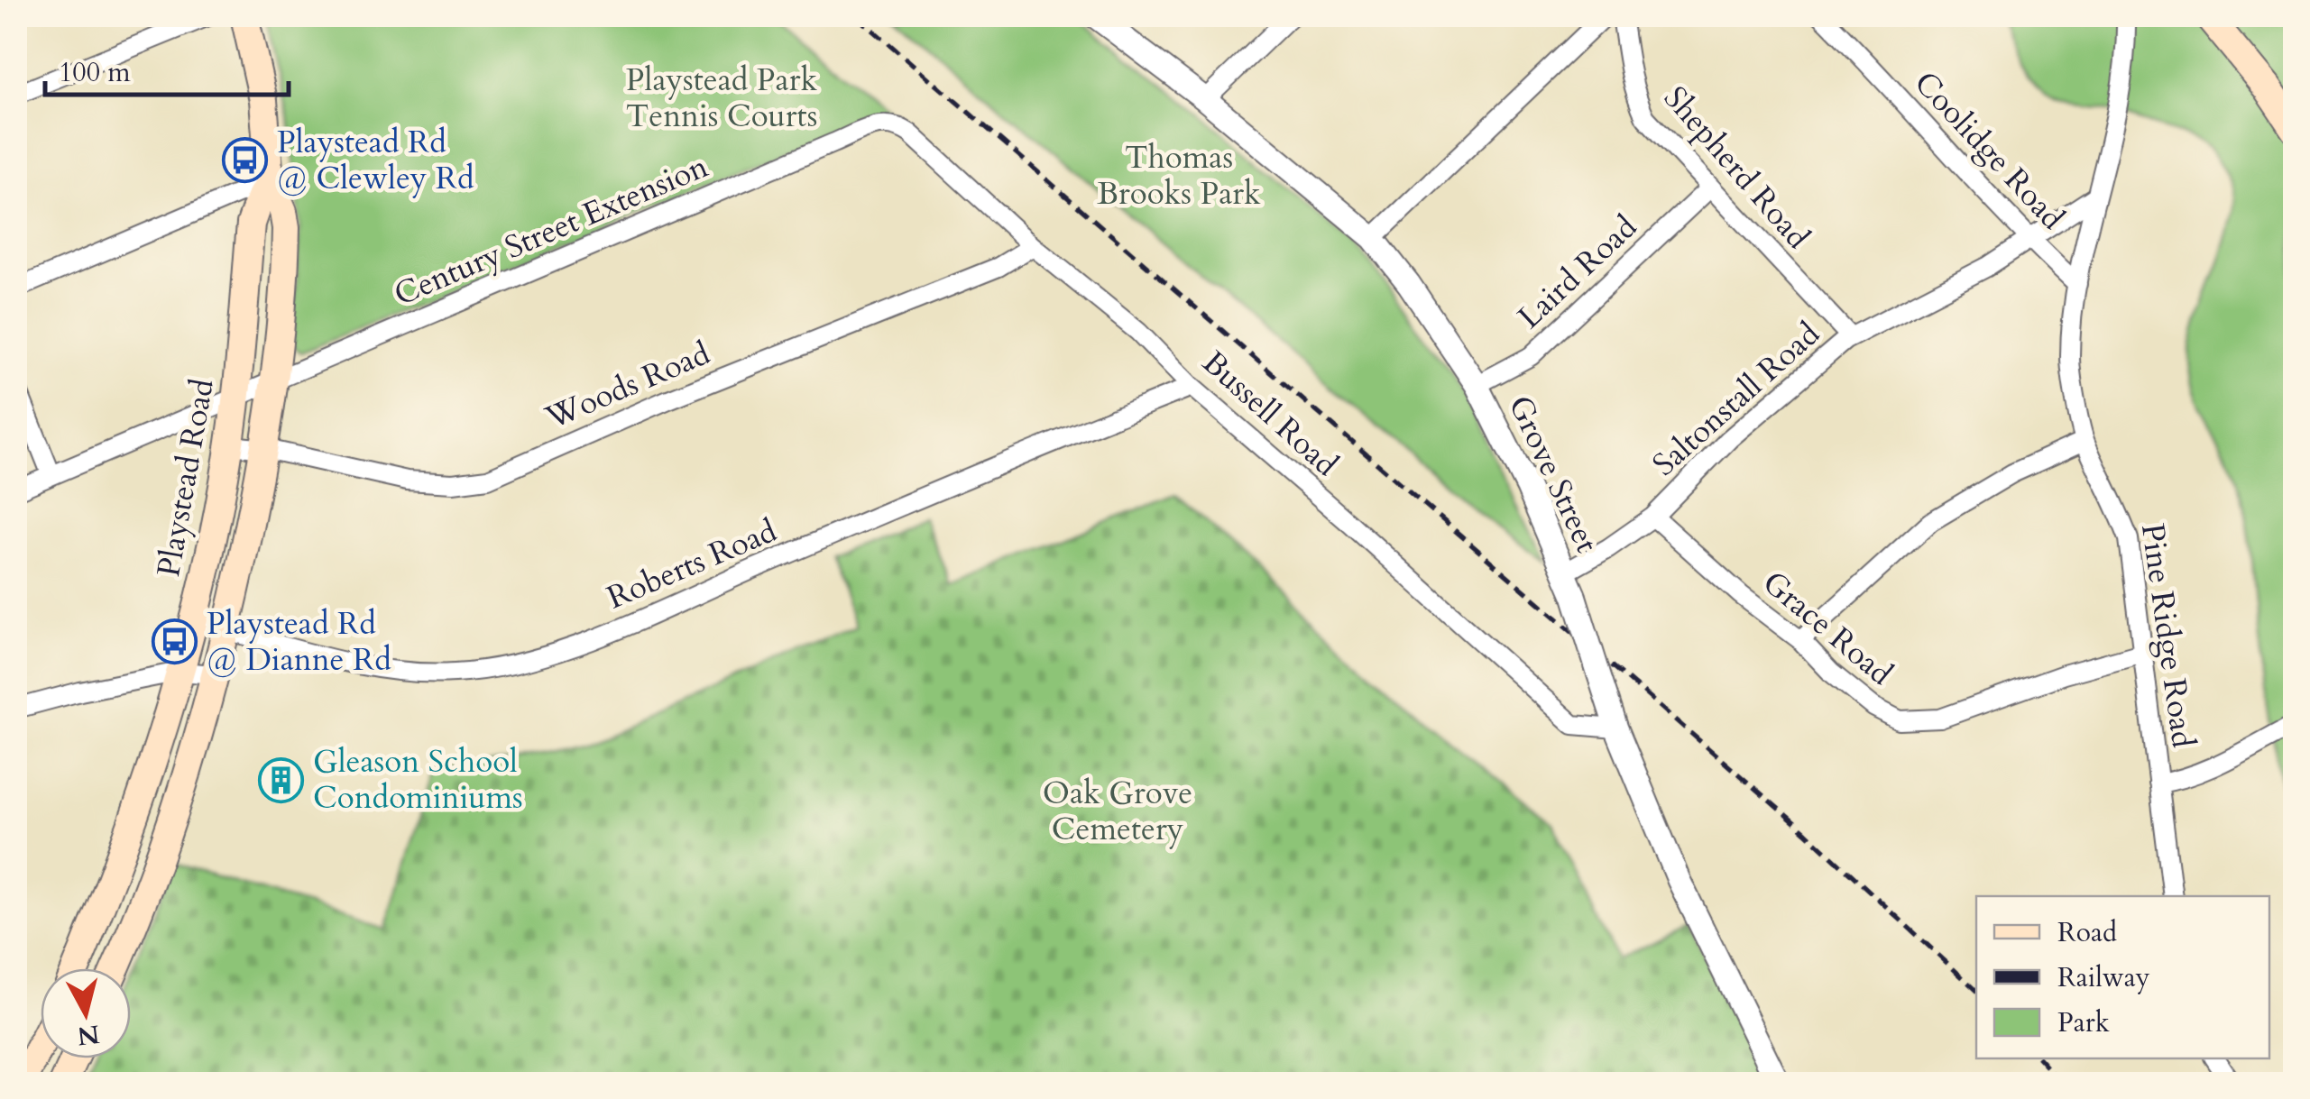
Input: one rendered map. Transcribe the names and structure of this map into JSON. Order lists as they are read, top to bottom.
{
  "streets": {
    "main road": ["Playstead Road"],
    "street": [
      "Coolidge Road",
      "Shepherd Road",
      "Century Street Extension",
      "Laird Road",
      "Woods Road",
      "Saltonstall Road",
      "Bussell Road",
      "Grove Street",
      "Roberts Road",
      "Grace Road",
      "Pine Ridge Road"
    ]
  },
  "crossings": [
    ["Coolidge Road", "Saltonstall Road"],
    ["Coolidge Road", "Pine Ridge Road"],
    ["Shepherd Road", "Laird Road"],
    ["Shepherd Road", "Saltonstall Road"],
    ["Century Street Extension", "Bussell Road"],
    ["Century Street Extension", "Playstead Road"],
    ["Laird Road", "Grove Street"],
    ["Woods Road", "Bussell Road"],
    ["Woods Road", "Playstead Road"],
    ["Saltonstall Road", "Grove Street"],
    ["Saltonstall Road", "Grace Road"],
    ["Saltonstall Road", "Pine Ridge Road"],
    ["Bussell Road", "Grove Street"],
    ["Bussell Road", "Roberts Road"],
    ["Playstead Road", "Roberts Road"],
    ["Grace Road", "Pine Ridge Road"]
  ],
  "parks": ["Playstead Park Tennis Courts", "Thomas Brooks Park", "Oak Grove Cemetery"],
  "places": {
    "bus stop": ["Playstead Rd @ Clewley Rd", "Playstead Rd @ Dianne Rd"],
    "building": ["Gleason School Condominiums"]
  },
  "legend": ["Road", "Railway", "Park"],
  "scale_bar": "100 m",
  "north": "bottom"
}
